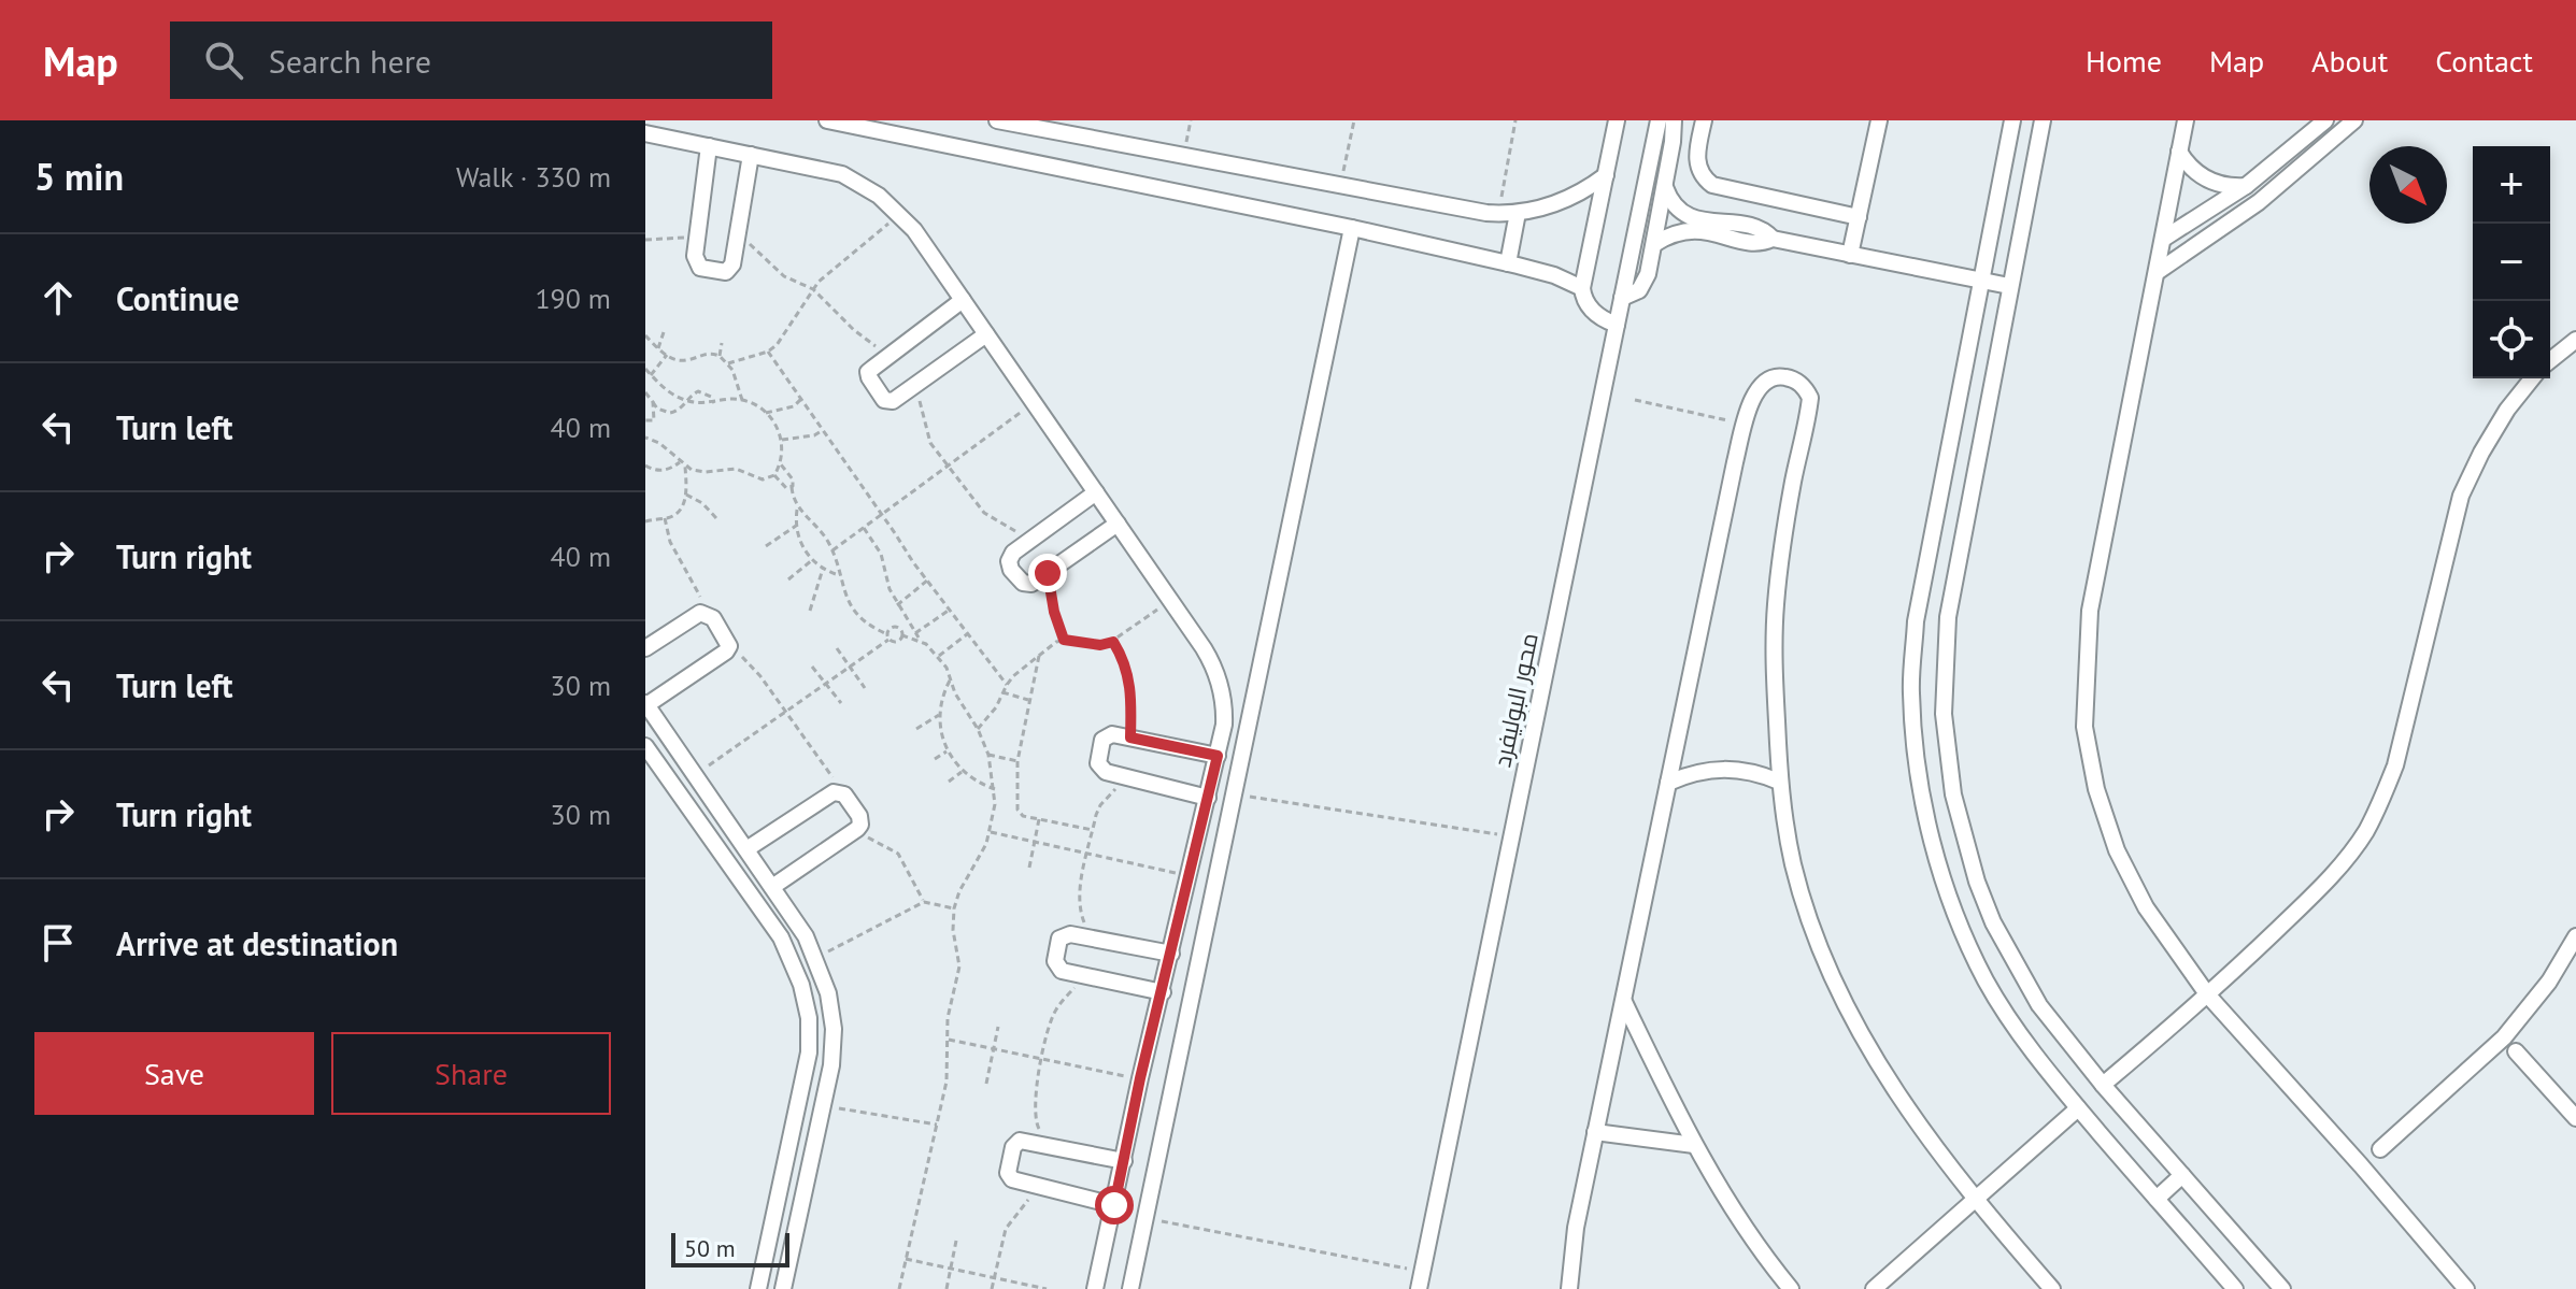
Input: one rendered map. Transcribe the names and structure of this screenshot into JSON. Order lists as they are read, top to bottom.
{
  "streets": {
    "street": ["محور البوليفرد"]
  },
  "scale_bar": "50 m",
  "north": "bottom right",
  "page": {
    "header": "Map",
    "search": "Search here",
    "nav": [
      "Home",
      "Map",
      "About",
      "Contact"
    ],
    "heading": ["5 min", "Walk · 330 m"],
    "map_buttons": ["+", "−"],
    "list": [
      ["Continue", "190 m"],
      ["Turn left", "40 m"],
      ["Turn right", "40 m"],
      ["Turn left", "30 m"],
      ["Turn right", "30 m"],
      "Arrive at destination"
    ],
    "buttons": ["Save", "Share"],
    "scale": "50 m"
  }
}
